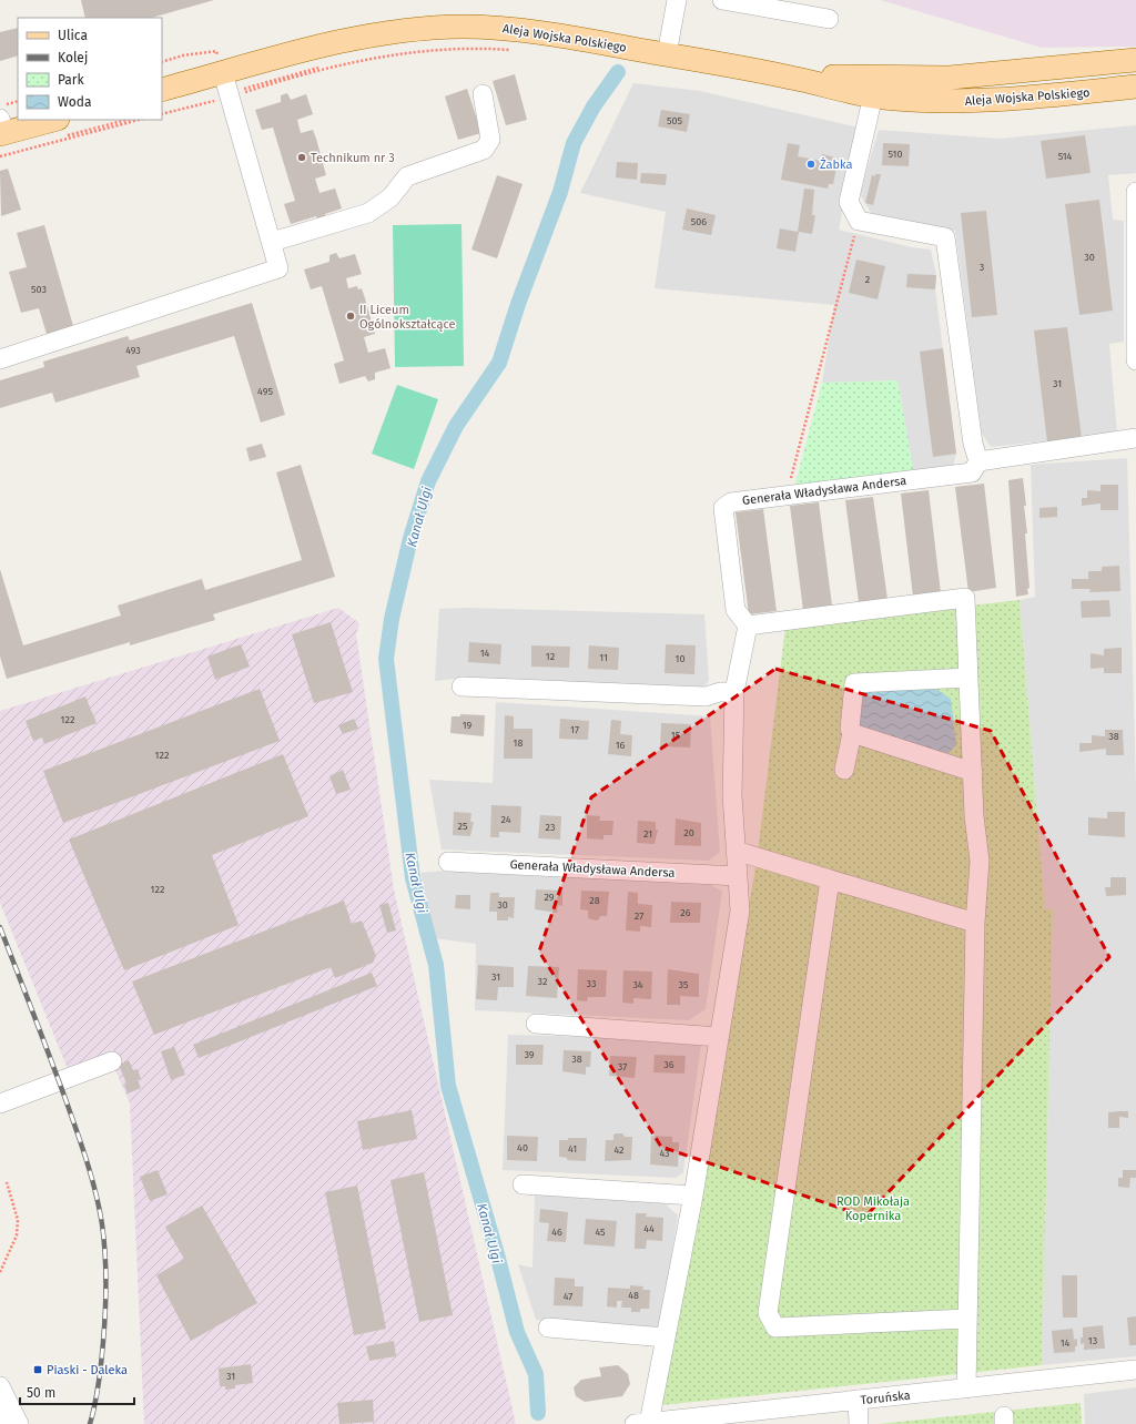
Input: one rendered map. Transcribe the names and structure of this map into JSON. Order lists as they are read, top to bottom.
{
  "streets": {
    "main road": ["Aleja Wojska Polskiego"],
    "street": ["Generała Władysława Andersa", "Toruńska"]
  },
  "water": ["Kanał Ulgi"],
  "parks": ["ROD Mikołaja Kopernika"],
  "places": {
    "other": ["Technikum nr 3", "Żabka", "II Liceum Ogólnokształcące"],
    "transit": ["Piaski - Daleka"]
  },
  "house_numbers": [
    "505",
    "510",
    "514",
    "506",
    "30",
    "3",
    "2",
    "503",
    "493",
    "31",
    "495",
    "14",
    "12",
    "11",
    "10",
    "122",
    "19",
    "17",
    "15",
    "38",
    "18",
    "16",
    "122",
    "24",
    "25",
    "23",
    "20",
    "21",
    "122",
    "29",
    "28",
    "30",
    "26",
    "27",
    "31",
    "32",
    "33",
    "34",
    "35",
    "39",
    "38",
    "36",
    "37",
    "40",
    "41",
    "42",
    "43",
    "44",
    "46",
    "45",
    "48",
    "47",
    "13",
    "14",
    "31"
  ],
  "legend": [
    "Ulica",
    "Kolej",
    "Park",
    "Woda"
  ],
  "scale_bar": "50 m"
}
